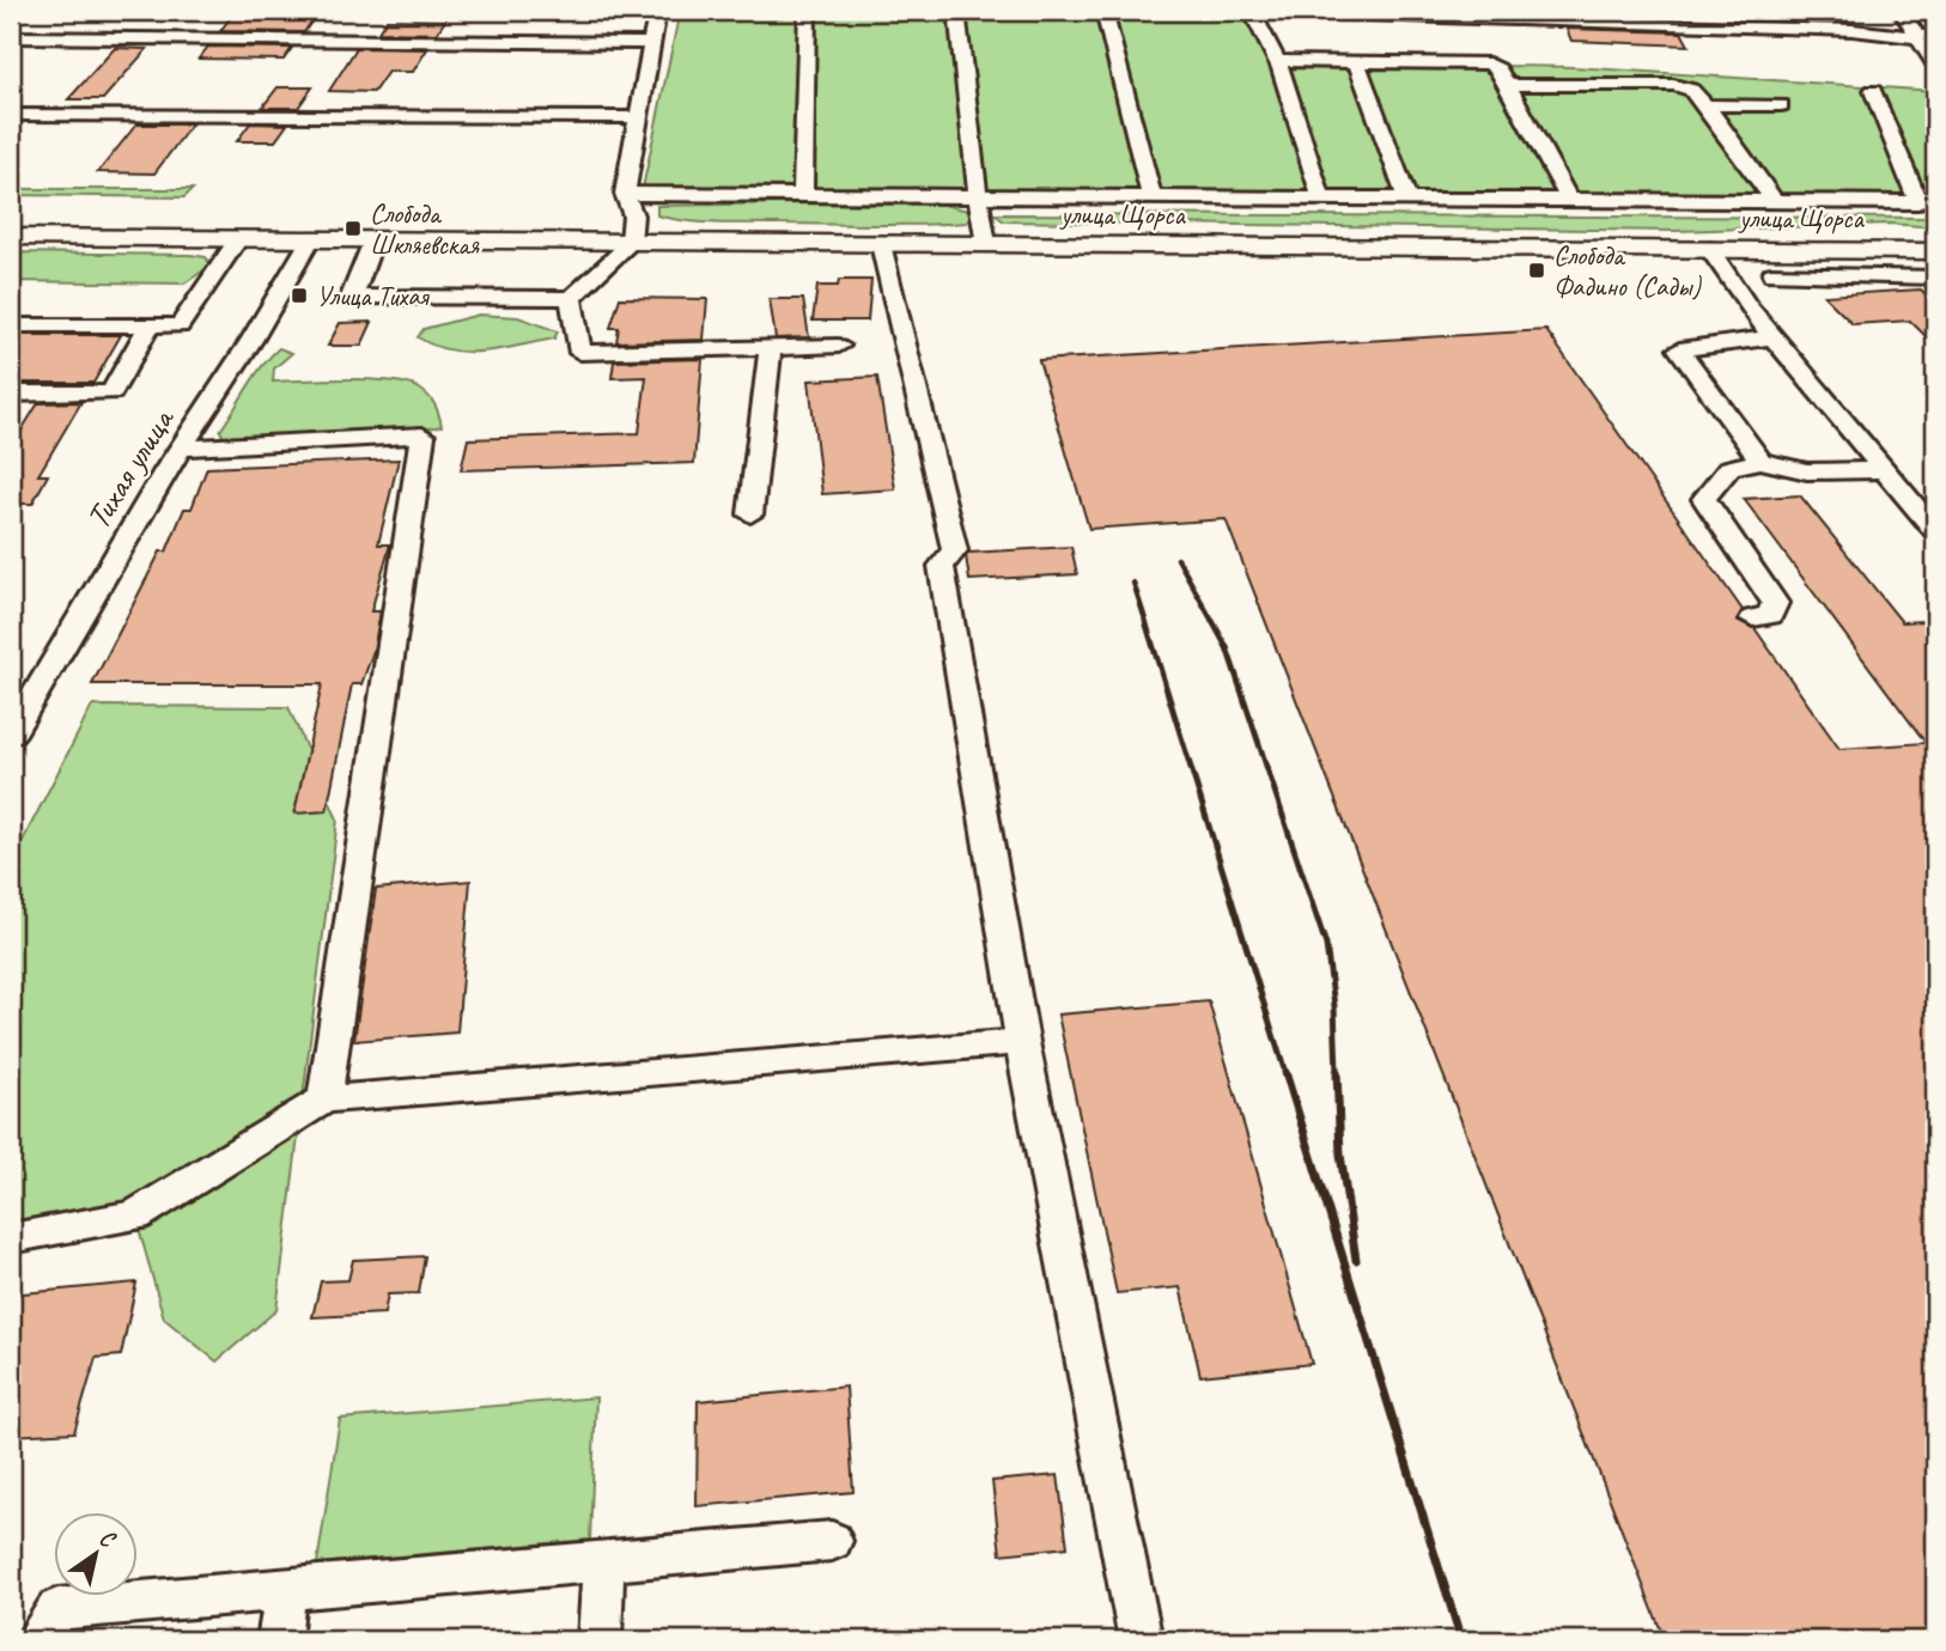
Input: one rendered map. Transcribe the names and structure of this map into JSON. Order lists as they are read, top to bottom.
{
  "streets": {
    "main road": ["улица Щорса"],
    "street": ["Тихая улица"]
  },
  "crossings": [
    ["улица Щорса", "Тихая улица"]
  ],
  "places": {
    "transit": ["Слобода Шкляевская", "Слобода Фадино (Сады)", "Улица Тихая"]
  },
  "north": "top right"
}
